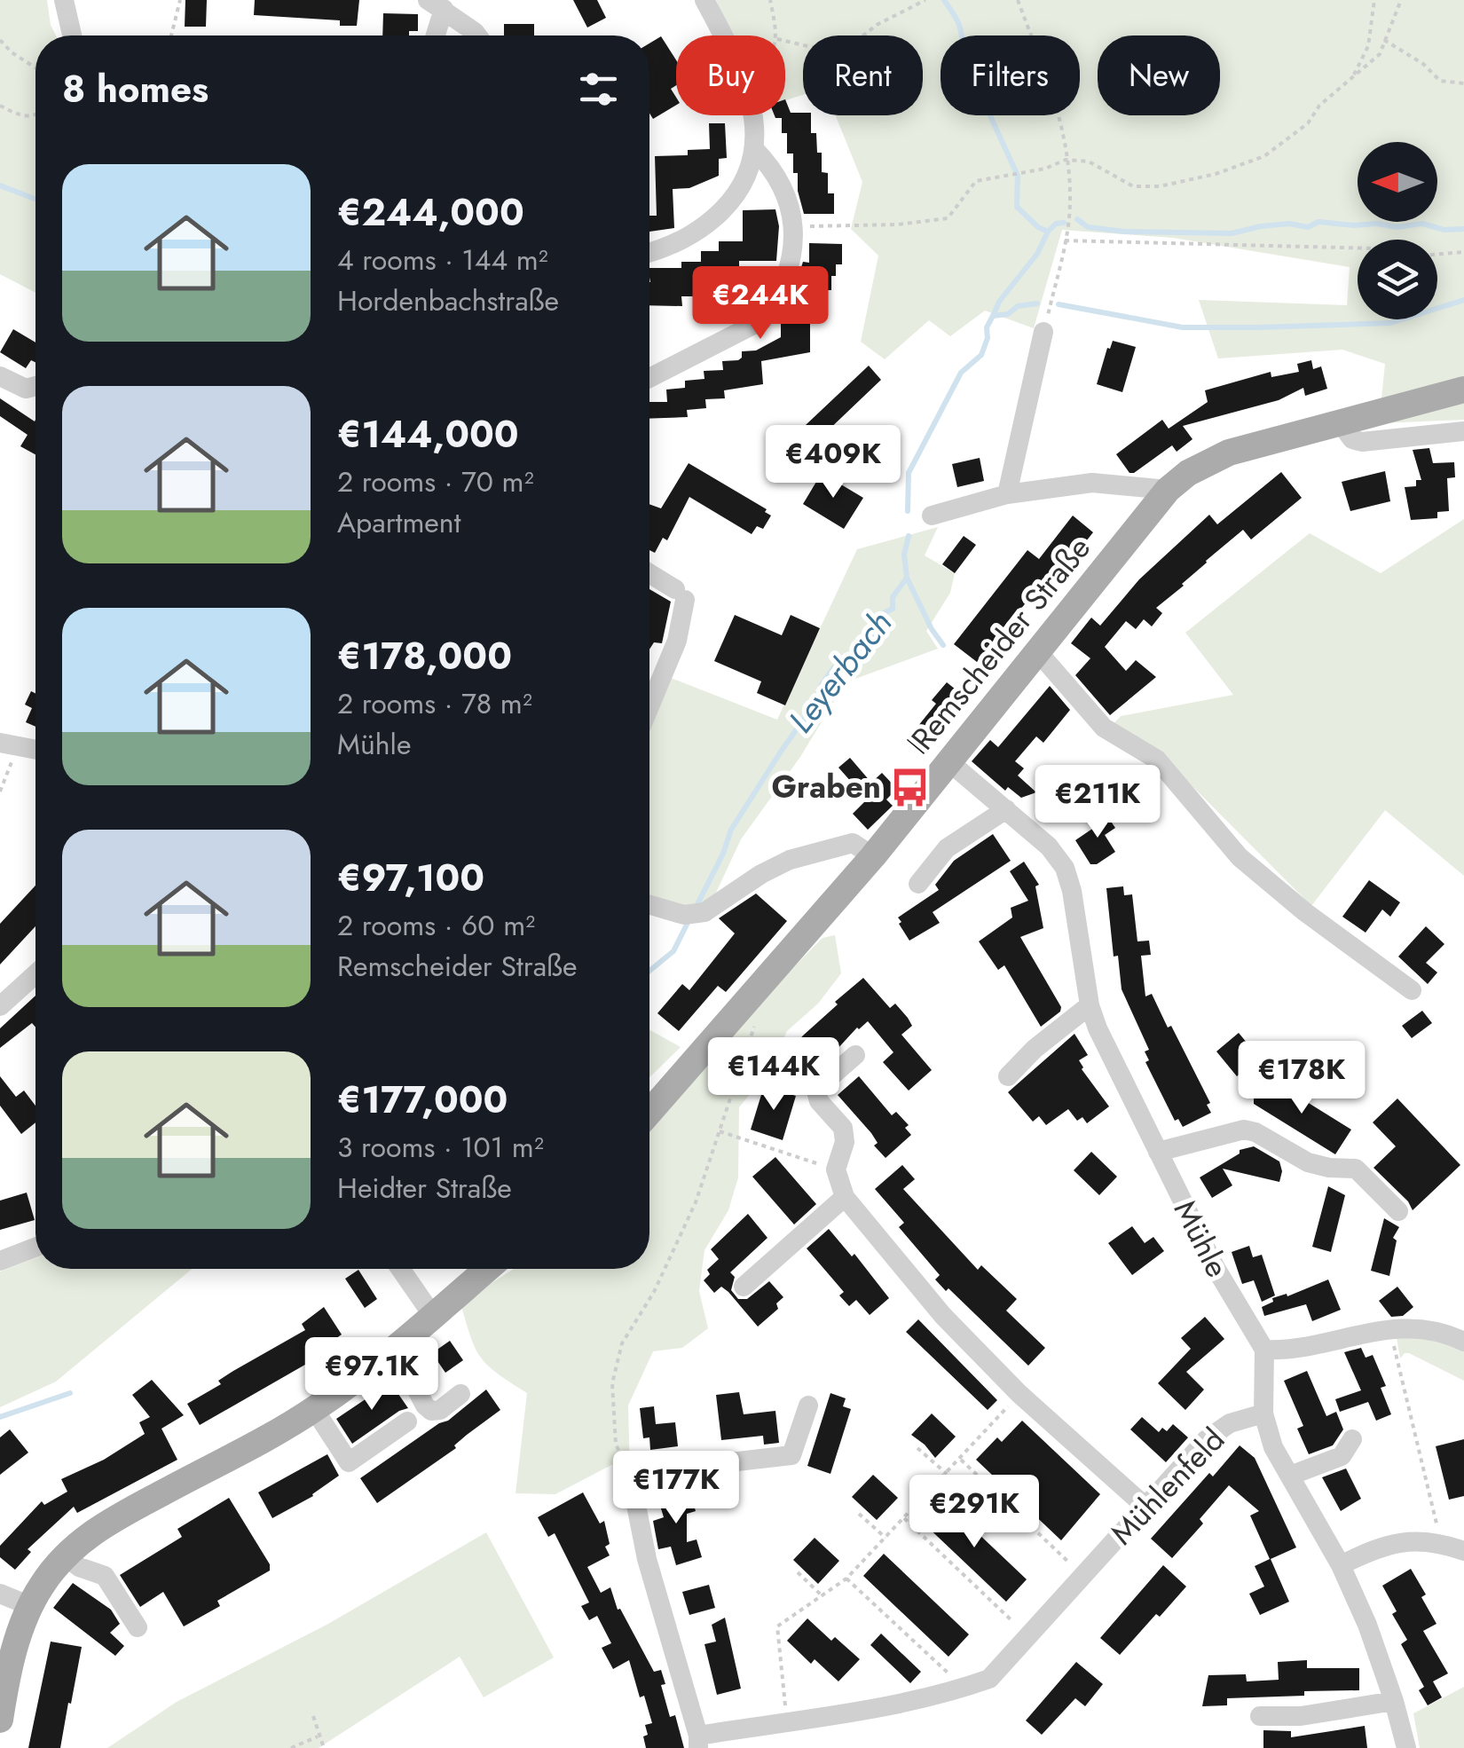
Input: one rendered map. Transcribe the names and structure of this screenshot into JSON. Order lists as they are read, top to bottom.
{
  "streets": {
    "main road": ["Remscheider Straße"],
    "street": ["Mühle", "Mühlenfeld"]
  },
  "crossings": [
    ["Remscheider Straße", "Mühle"]
  ],
  "water": ["Leyerbach"],
  "places": {
    "bus stop": ["Graben"]
  },
  "north": "left",
  "page": {
    "chip": [
      "Buy",
      "Rent",
      "Filters",
      "New"
    ],
    "heading": "8 homes",
    "list": [
      {
        "name": "€244,000",
        "note": "4 rooms · 144 m² · Hordenbachstraße"
      },
      {
        "name": "€144,000",
        "note": "2 rooms · 70 m² · Apartment"
      },
      {
        "name": "€178,000",
        "note": "2 rooms · 78 m² · Mühle"
      },
      {
        "name": "€97,100",
        "note": "2 rooms · 60 m² · Remscheider Straße"
      },
      {
        "name": "€177,000",
        "note": "3 rooms · 101 m² · Heidter Straße"
      }
    ],
    "price": [
      "€244K",
      "€409K",
      "€211K",
      "€144K",
      "€178K",
      "€97.1K",
      "€177K",
      "€291K"
    ]
  }
}
